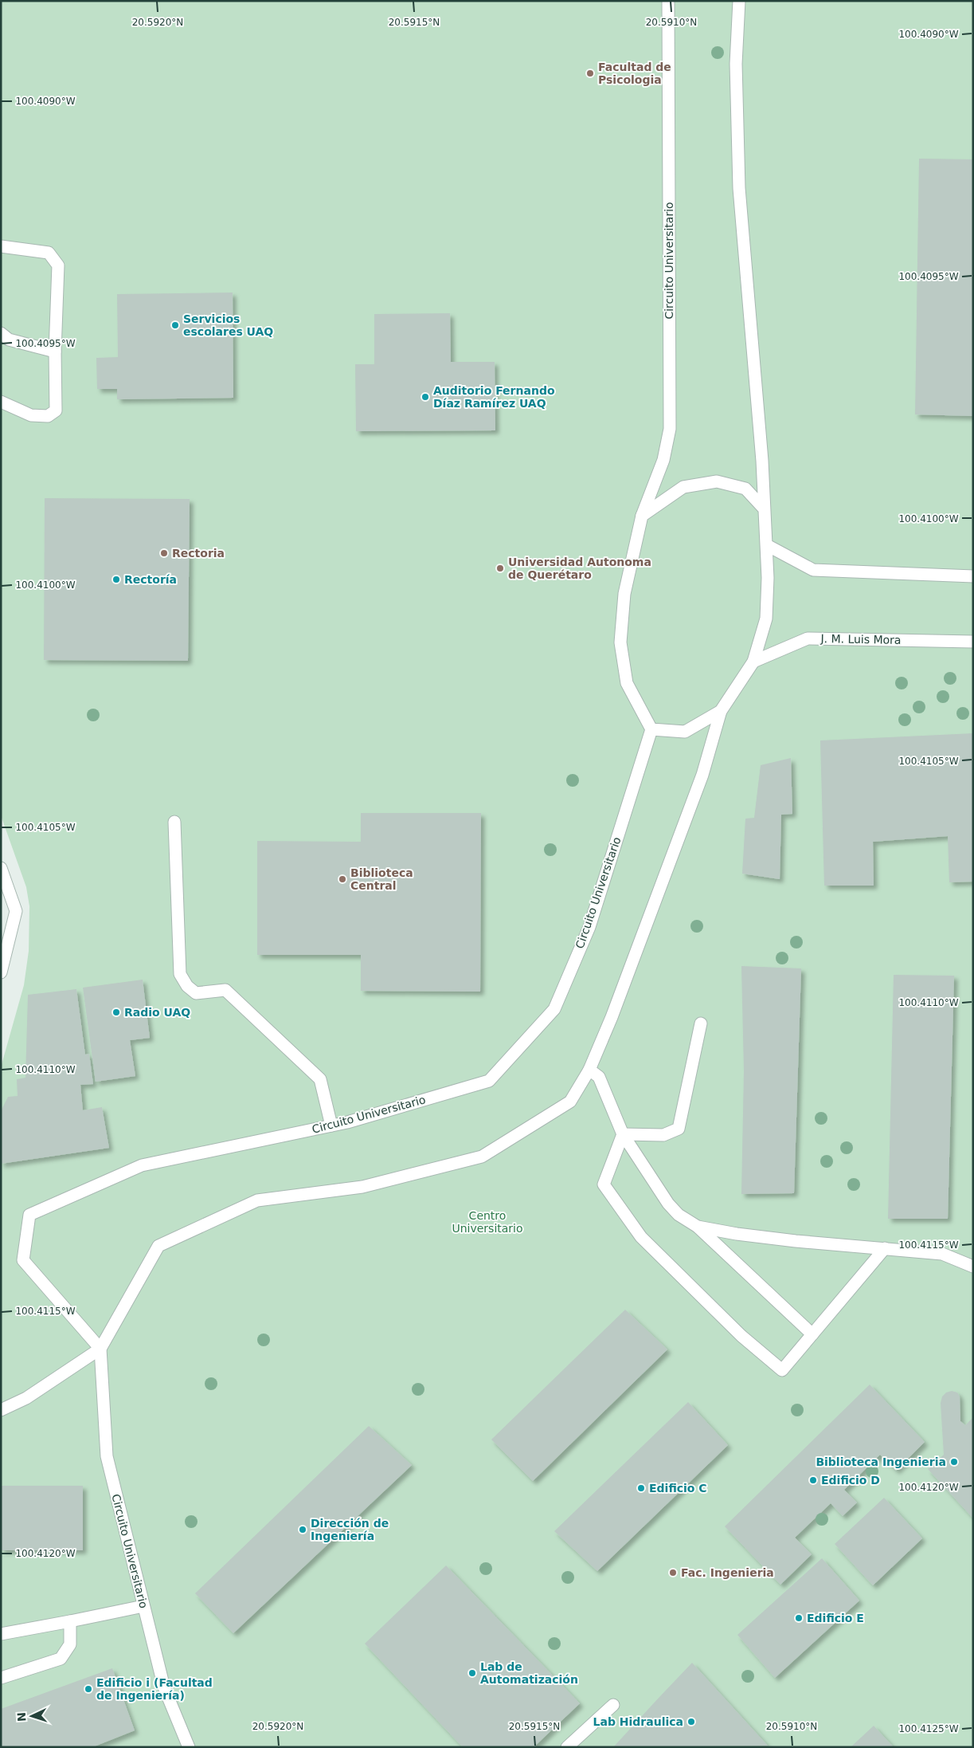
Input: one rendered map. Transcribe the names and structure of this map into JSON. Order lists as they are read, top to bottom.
{
  "streets": {
    "street": ["Circuito Universitario", "J. M. Luis Mora"]
  },
  "parks": ["Centro Universitario"],
  "places": [
    "Facultad de Psicologia",
    "Servicios escolares UAQ",
    "Auditorio Fernando Díaz Ramírez UAQ",
    "Rectoria",
    "Universidad Autonoma de Querétaro",
    "Rectoría",
    "Biblioteca Central",
    "Radio UAQ",
    "Biblioteca Ingenieria",
    "Edificio D",
    "Edificio C",
    "Dirección de Ingeniería",
    "Fac. Ingenieria",
    "Edificio E",
    "Lab de Automatización",
    "Edificio i (Facultad de Ingeniería)",
    "Lab Hidraulica"
  ],
  "north": "left",
  "coordinates": [
    "20.5920°N",
    "20.5915°N",
    "20.5910°N",
    "100.4090°W",
    "100.4095°W",
    "100.4100°W",
    "100.4105°W",
    "100.4110°W",
    "100.4115°W",
    "100.4120°W",
    "100.4125°W"
  ]
}
